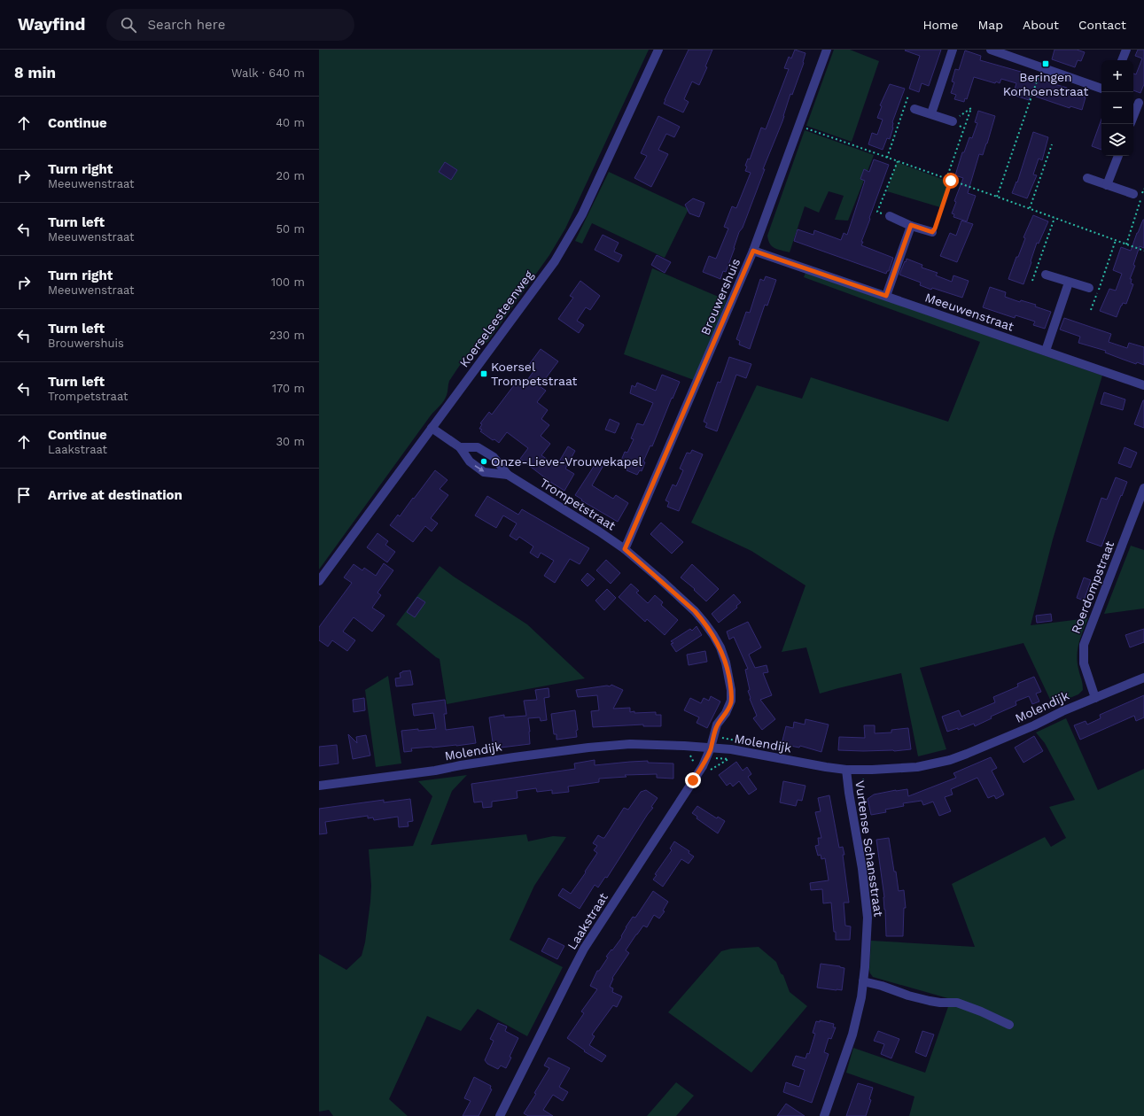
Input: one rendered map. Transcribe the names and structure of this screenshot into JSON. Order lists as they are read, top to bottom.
{
  "streets": {
    "street": [
      "Brouwershuis",
      "Meeuwenstraat",
      "Koerselsesteenweg",
      "Trompetstraat",
      "Roerdompstraat",
      "Molendijk",
      "Vurtense Schansstraat",
      "Laakstraat"
    ]
  },
  "crossings": [
    ["Brouwershuis", "Meeuwenstraat"],
    ["Brouwershuis", "Trompetstraat"],
    ["Koerselsesteenweg", "Trompetstraat"],
    ["Trompetstraat", "Molendijk"],
    ["Trompetstraat", "Laakstraat"],
    ["Roerdompstraat", "Molendijk"],
    ["Molendijk", "Vurtense Schansstraat"],
    ["Molendijk", "Laakstraat"]
  ],
  "places": {
    "transit": ["Beringen Korhoenstraat", "Koersel Trompetstraat"],
    "other": ["Onze-Lieve-Vrouwekapel"]
  },
  "page": {
    "header": "Wayfind",
    "search": "Search here",
    "nav": [
      "Home",
      "Map",
      "About",
      "Contact"
    ],
    "heading": ["8 min", "Walk · 640 m"],
    "map_buttons": ["+", "−"],
    "list": [
      ["Continue", "40 m"],
      ["Turn right", "Meeuwenstraat", "20 m"],
      ["Turn left", "Meeuwenstraat", "50 m"],
      ["Turn right", "Meeuwenstraat", "100 m"],
      ["Turn left", "Brouwershuis", "230 m"],
      ["Turn left", "Trompetstraat", "170 m"],
      ["Continue", "Laakstraat", "30 m"],
      "Arrive at destination"
    ]
  }
}
